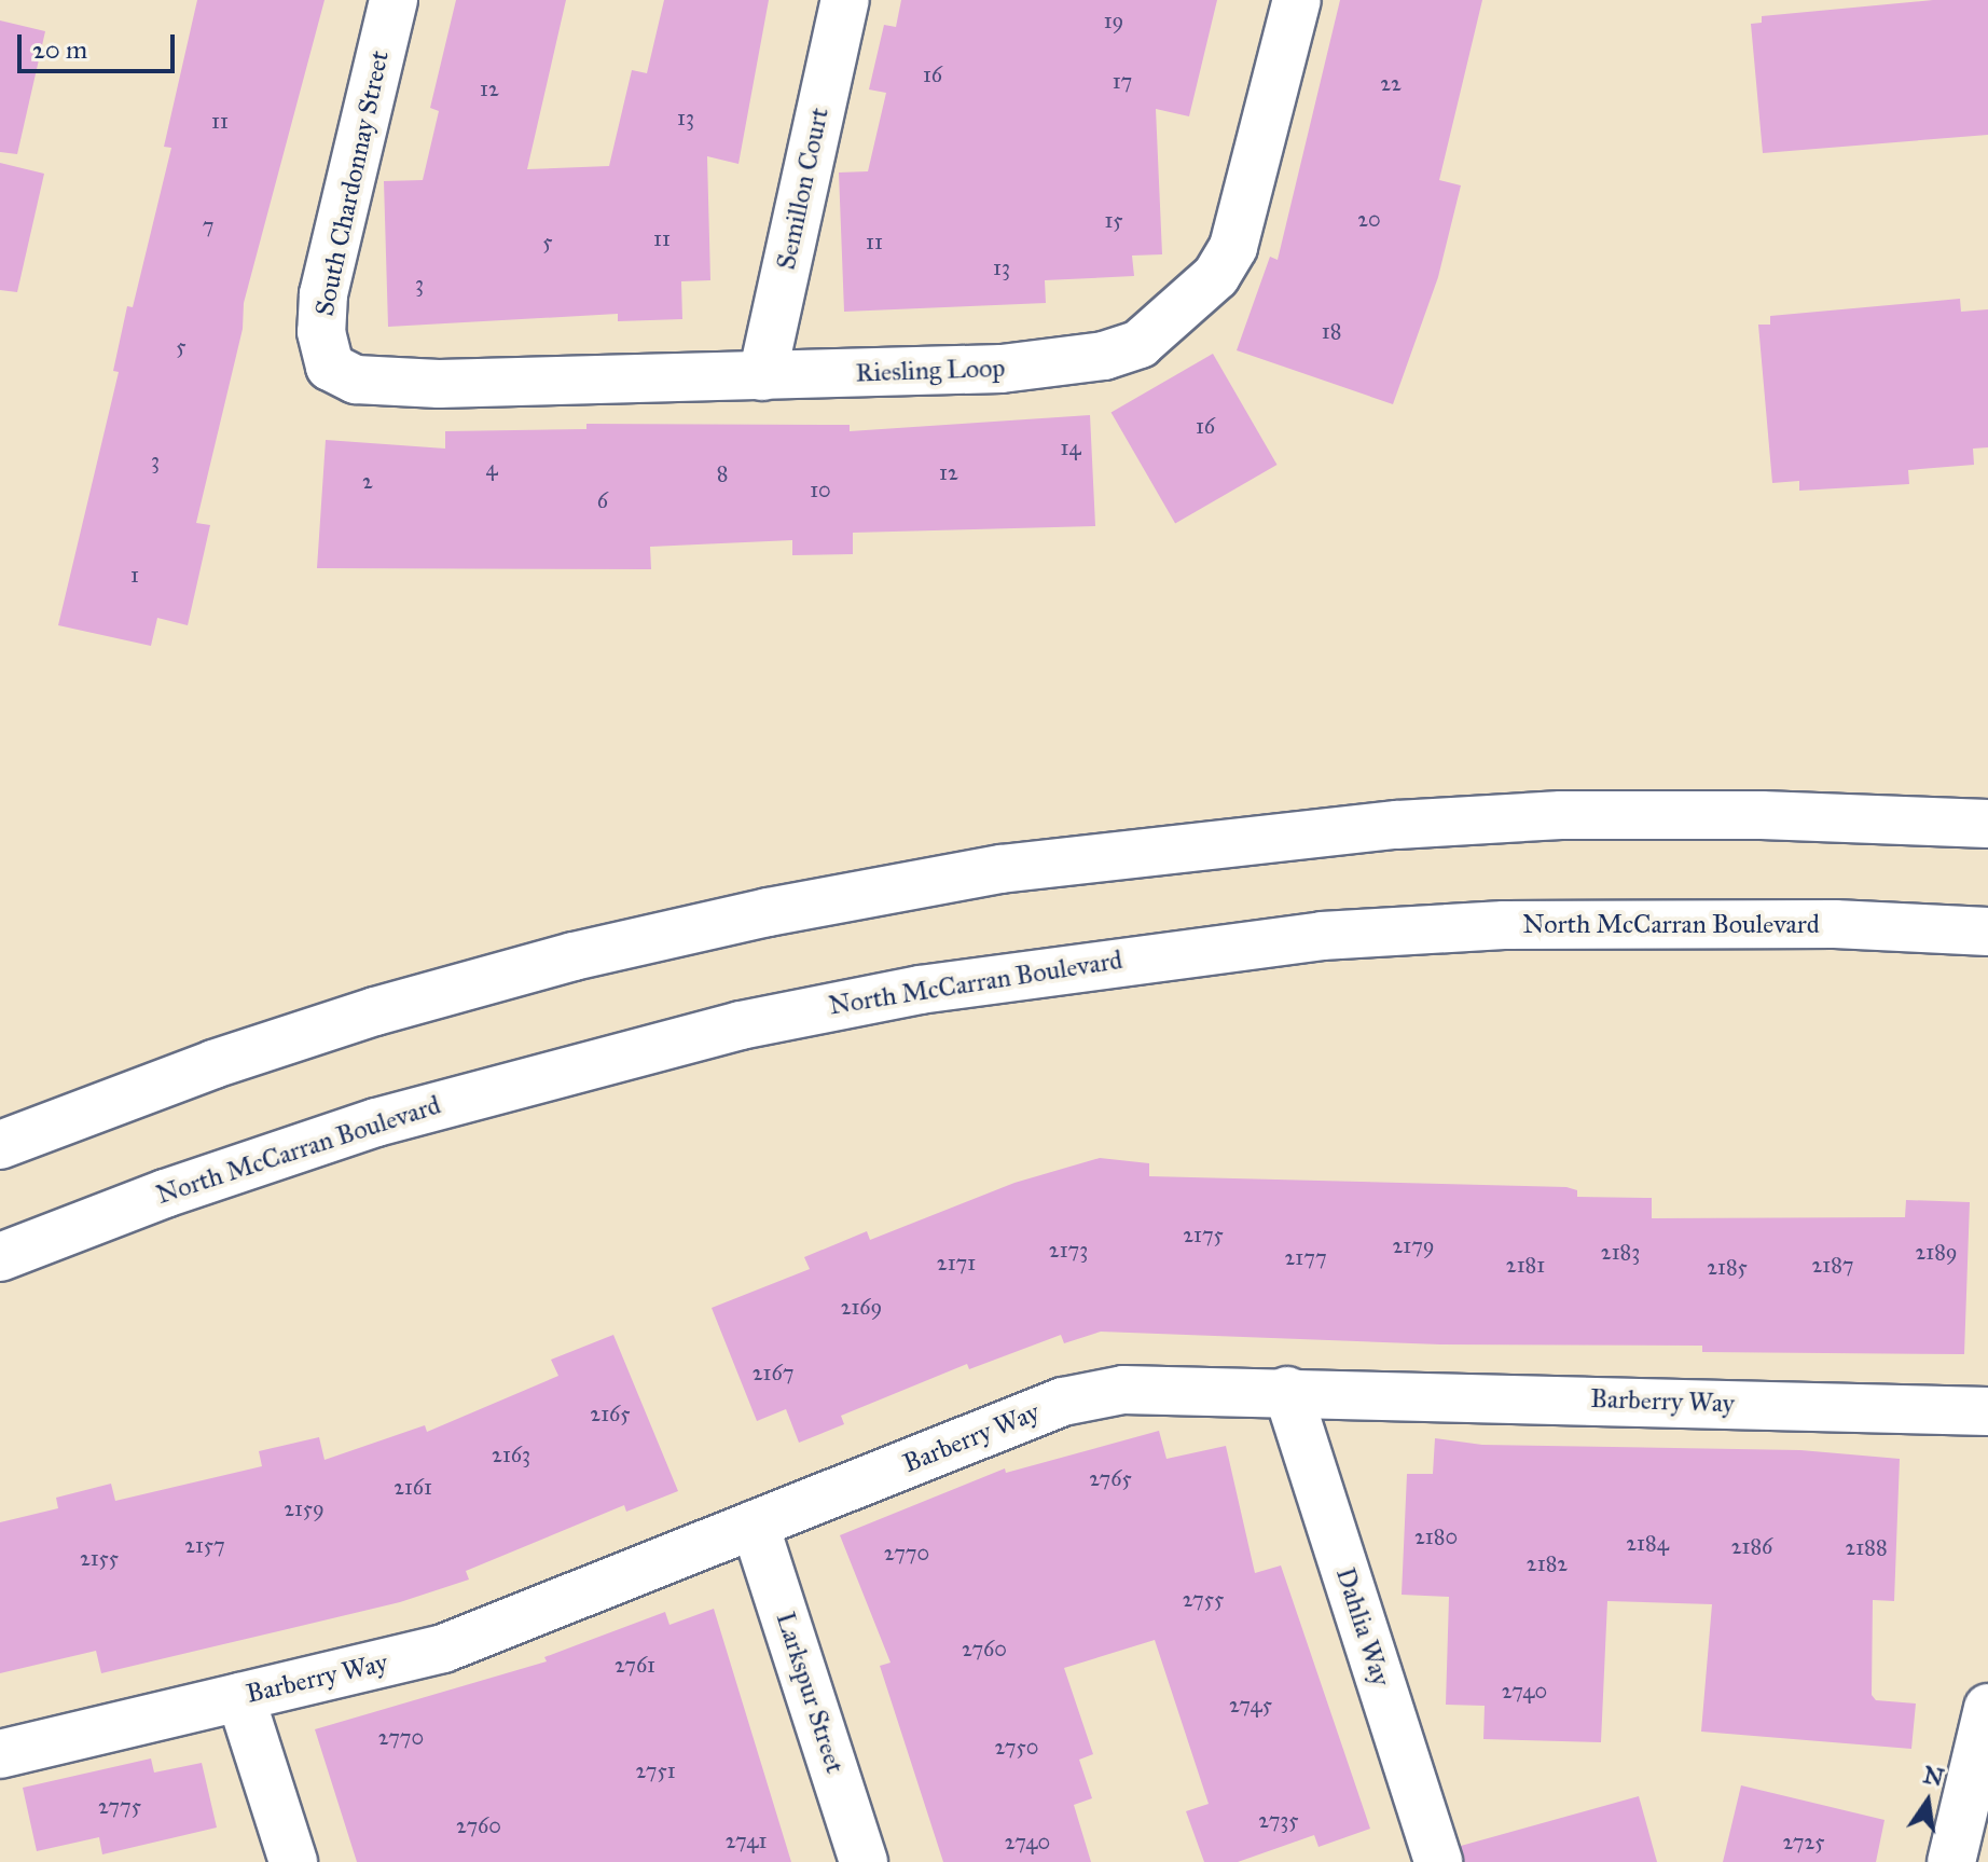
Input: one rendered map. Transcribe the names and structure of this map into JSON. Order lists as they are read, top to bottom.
{
  "streets": {
    "street": [
      "South Chardonnay Street",
      "Semillon Court",
      "Riesling Loop",
      "North McCarran Boulevard",
      "Barberry Way",
      "Dahlia Way",
      "Larkspur Street"
    ]
  },
  "crossings": [
    ["South Chardonnay Street", "Riesling Loop"],
    ["Semillon Court", "Riesling Loop"],
    ["Barberry Way", "Dahlia Way"],
    ["Barberry Way", "Larkspur Street"]
  ],
  "house_numbers": [
    "19",
    "16",
    "17",
    "22",
    "12",
    "13",
    "11",
    "20",
    "15",
    "7",
    "11",
    "5",
    "11",
    "13",
    "3",
    "18",
    "5",
    "16",
    "14",
    "3",
    "4",
    "12",
    "8",
    "2",
    "10",
    "6",
    "1",
    "2175",
    "2179",
    "2173",
    "2183",
    "2189",
    "2177",
    "2171",
    "2181",
    "2187",
    "2185",
    "2169",
    "2167",
    "2165",
    "2163",
    "2765",
    "2161",
    "2159",
    "2180",
    "2184",
    "2157",
    "2186",
    "2188",
    "2770",
    "2155",
    "2182",
    "2755",
    "2760",
    "2761",
    "2740",
    "2745",
    "2770",
    "2750",
    "2751",
    "2775",
    "2735",
    "2760",
    "2741",
    "2740",
    "2725"
  ],
  "scale_bar": "20 m",
  "north": "top"
}
